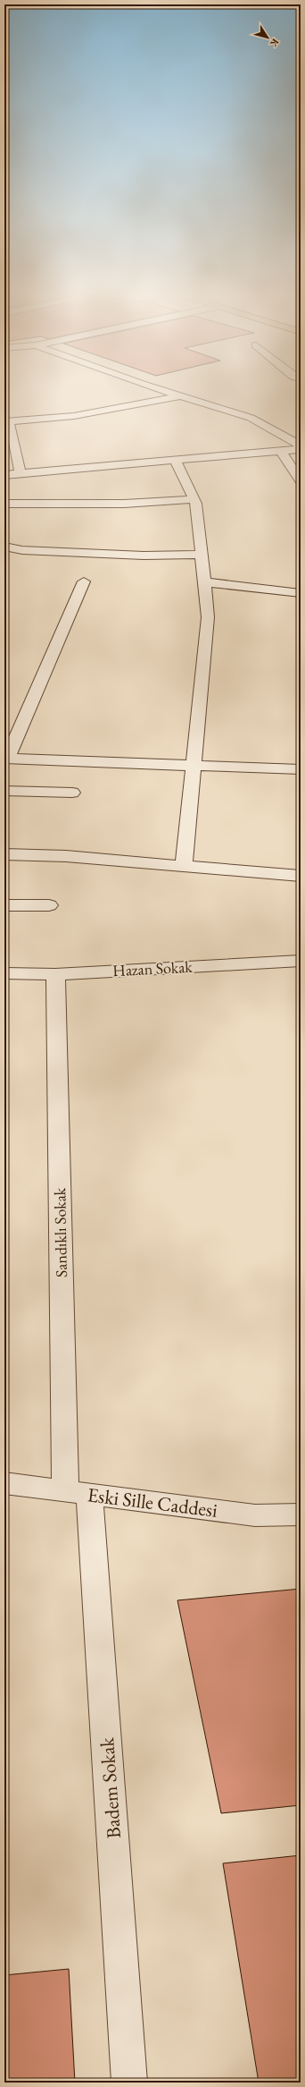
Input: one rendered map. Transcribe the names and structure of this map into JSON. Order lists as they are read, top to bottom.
{
  "streets": {
    "street": [
      "Hazan Sokak",
      "Sandıklı Sokak",
      "Eski Sille Caddesi",
      "Badem Sokak"
    ]
  },
  "crossings": [
    ["Hazan Sokak", "Sandıklı Sokak"],
    ["Sandıklı Sokak", "Eski Sille Caddesi"],
    ["Sandıklı Sokak", "Badem Sokak"],
    ["Eski Sille Caddesi", "Badem Sokak"]
  ],
  "north": "bottom right"
}
